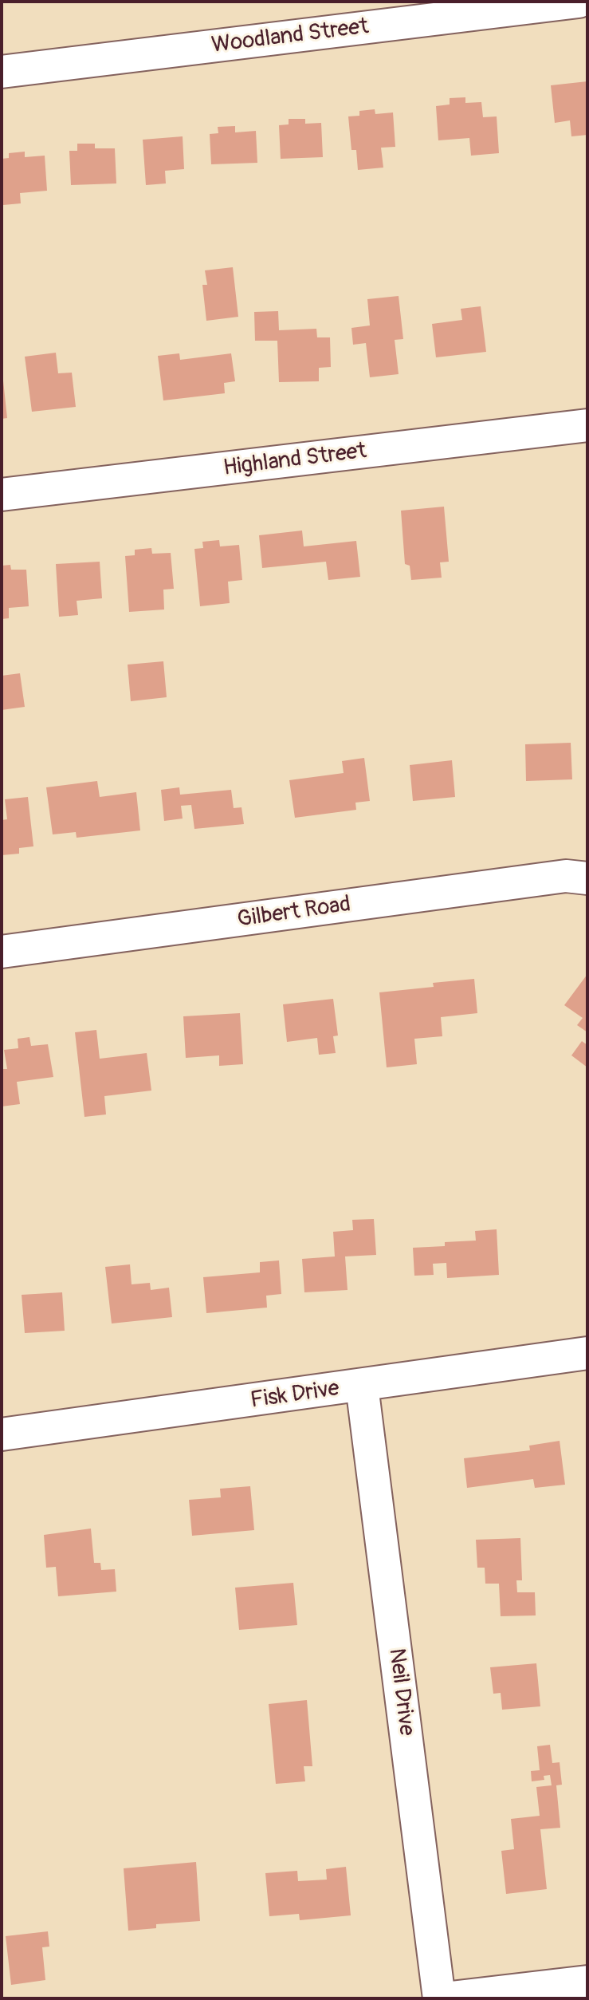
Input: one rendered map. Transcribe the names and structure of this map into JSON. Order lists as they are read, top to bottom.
{
  "streets": {
    "street": [
      "Woodland Street",
      "Highland Street",
      "Gilbert Road",
      "Fisk Drive",
      "Neil Drive"
    ]
  },
  "crossings": [
    ["Fisk Drive", "Neil Drive"]
  ]
}
